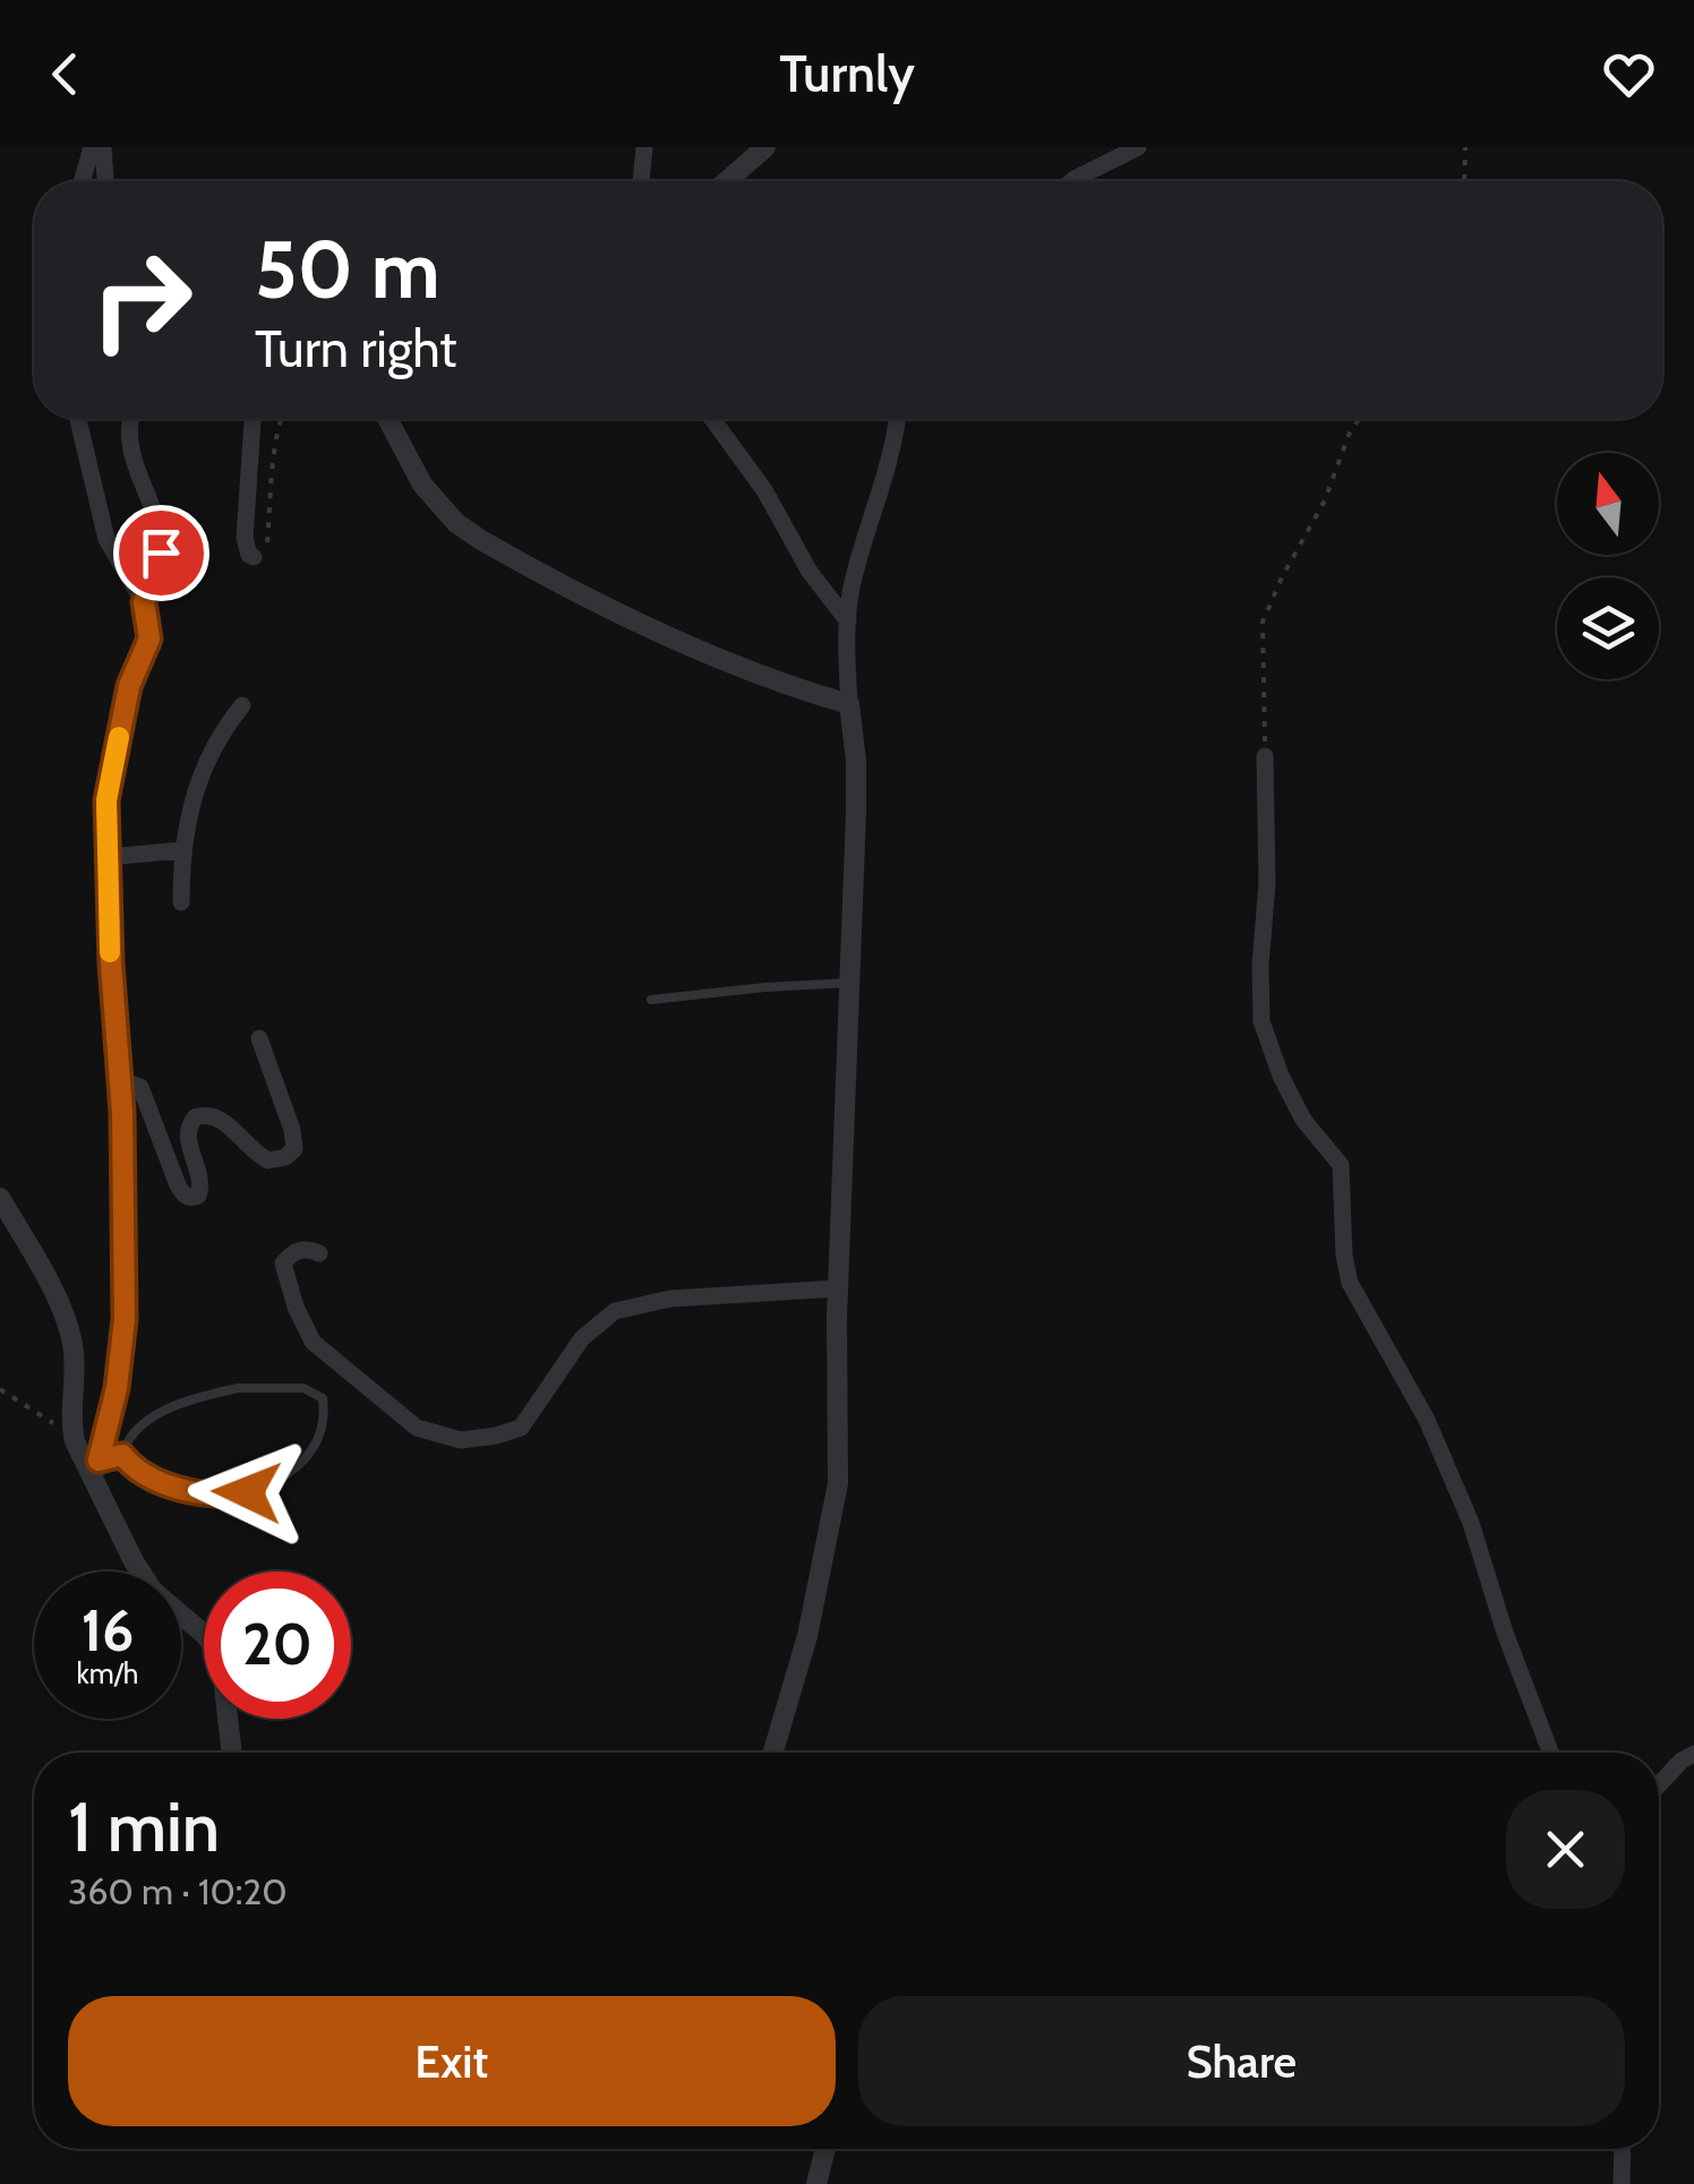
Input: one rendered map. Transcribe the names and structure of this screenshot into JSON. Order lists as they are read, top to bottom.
{
  "north": "top",
  "page": {
    "header": "Turnly",
    "turn": ["50 m", "Turn right"],
    "speed": "16 km/h",
    "limit": "20",
    "heading": ["1 min", "360 m · 10:20"],
    "buttons": ["Exit", "Share"]
  }
}
